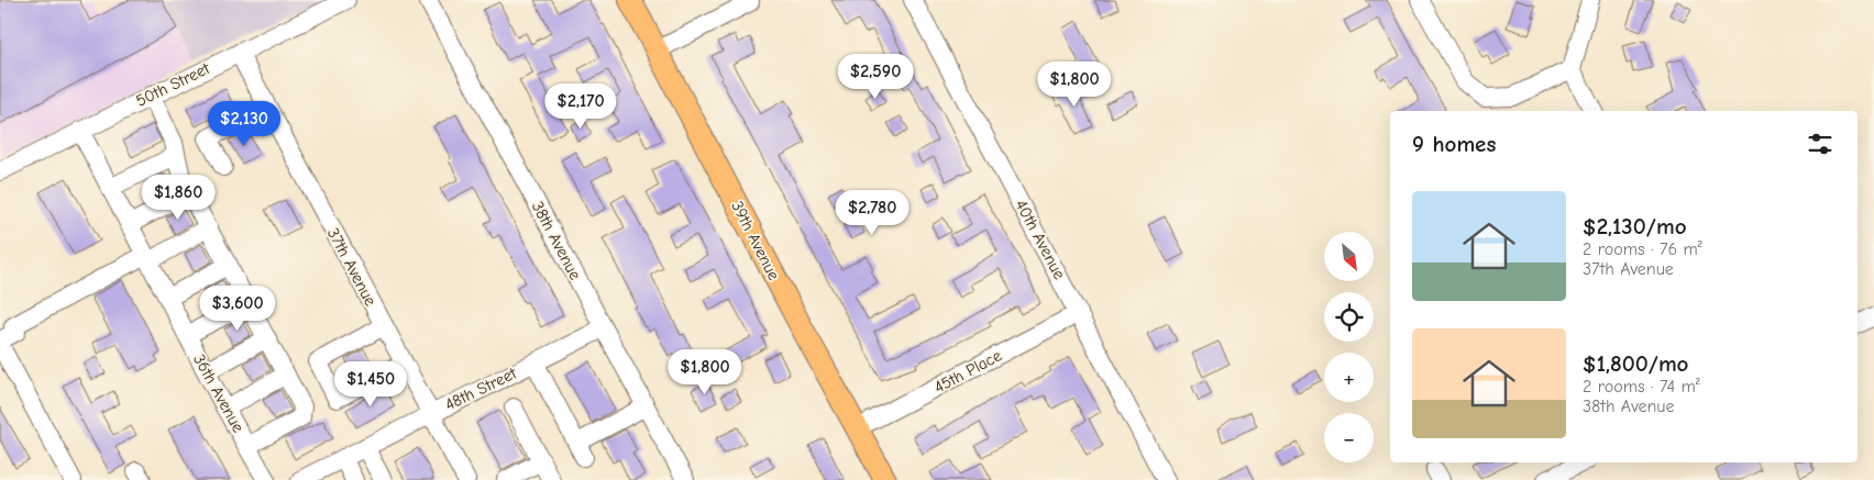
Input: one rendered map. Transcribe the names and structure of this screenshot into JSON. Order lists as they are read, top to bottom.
{
  "streets": {
    "main road": ["39th Avenue"],
    "street": [
      "50th Street",
      "40th Avenue",
      "38th Avenue",
      "37th Avenue",
      "45th Place",
      "48th Street",
      "36th Avenue"
    ]
  },
  "crossings": [
    ["50th Street", "37th Avenue"],
    ["50th Street", "36th Avenue"],
    ["40th Avenue", "45th Place"],
    ["38th Avenue", "48th Street"],
    ["39th Avenue", "45th Place"],
    ["37th Avenue", "48th Street"]
  ],
  "north": "bottom right",
  "page": {
    "price": [
      "$2,590",
      "$1,800",
      "$2,170",
      "$2,130",
      "$1,860",
      "$2,780",
      "$3,600",
      "$1,800",
      "$1,450"
    ],
    "heading": "9 homes",
    "list": [
      {
        "name": "$2,130/mo",
        "note": "2 rooms · 76 m² · 37th Avenue"
      },
      {
        "name": "$1,800/mo",
        "note": "2 rooms · 74 m² · 38th Avenue"
      }
    ],
    "map_buttons": ["+", "−"]
  }
}
